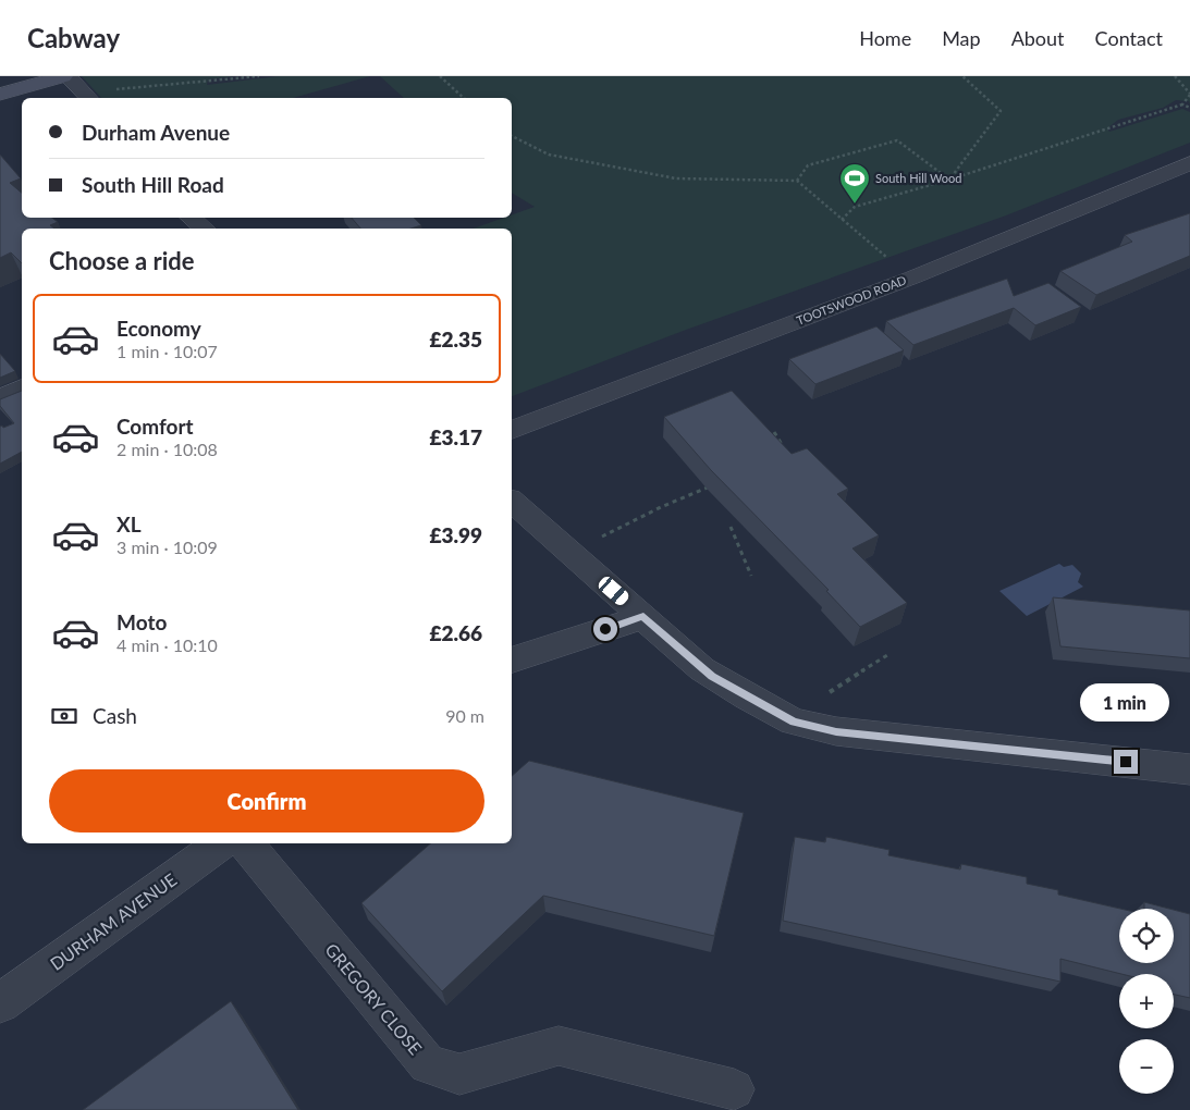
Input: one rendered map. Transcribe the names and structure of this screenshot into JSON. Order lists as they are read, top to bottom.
{
  "streets": {
    "street": ["TOOTSWOOD ROAD", "DURHAM AVENUE", "GREGORY CLOSE"]
  },
  "places": {
    "sports": ["South Hill Wood"]
  },
  "page": {
    "header": "Cabway",
    "nav": [
      "Home",
      "Map",
      "About",
      "Contact"
    ],
    "banner": ["Durham Avenue", "South Hill Road"],
    "heading": "Choose a ride",
    "list": [
      {
        "name": "Economy",
        "note": "1 min · 10:07",
        "value": "£2.35"
      },
      {
        "name": "Comfort",
        "note": "2 min · 10:08",
        "value": "£3.17"
      },
      {
        "name": "XL",
        "note": "3 min · 10:09",
        "value": "£3.99"
      },
      {
        "name": "Moto",
        "note": "4 min · 10:10",
        "value": "£2.66"
      }
    ],
    "bubble": "1 min",
    "pay": ["Cash", "90 m"],
    "buttons": "Confirm",
    "map_buttons": ["+", "−"]
  }
}
